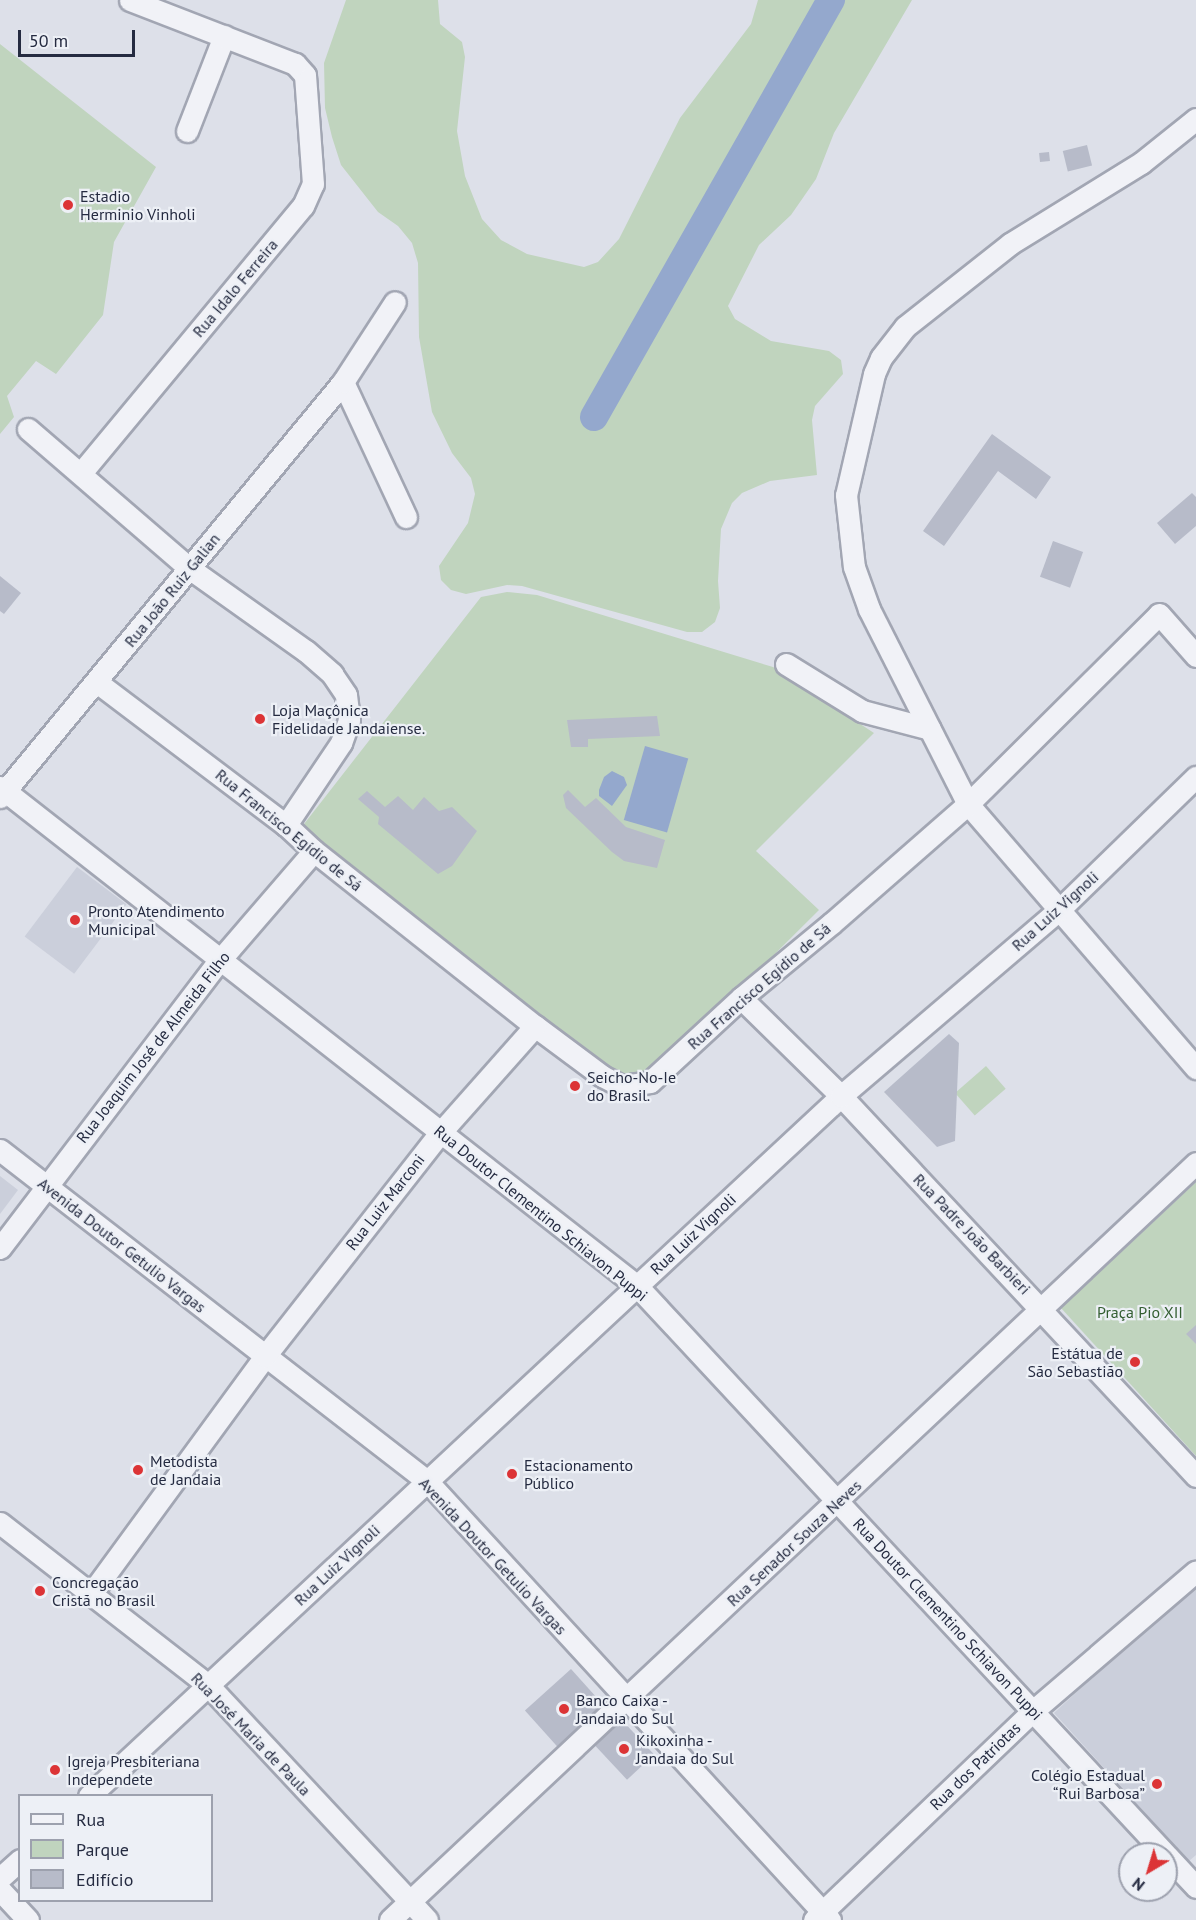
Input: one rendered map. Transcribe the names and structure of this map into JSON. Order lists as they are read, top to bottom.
{
  "streets": {
    "street": [
      "Rua Idalo Ferreira",
      "Rua João Ruiz Galian",
      "Rua Francisco Egídio de Sá",
      "Rua Luiz Vignoli",
      "Rua Joaquim José de Almeida Filho",
      "Rua Luiz Marconi",
      "Rua Doutor Clementino Schiavon Puppi",
      "Rua Padre João Barbieri",
      "Avenida Doutor Getulio Vargas",
      "Rua Senador Souza Neves",
      "Rua José Maria de Paula",
      "Rua dos Patriotas"
    ]
  },
  "crossings": [
    ["Rua João Ruiz Galian", "Rua Francisco Egídio de Sá"],
    ["Rua João Ruiz Galian", "Rua Doutor Clementino Schiavon Puppi"],
    ["Rua Francisco Egídio de Sá", "Rua Joaquim José de Almeida Filho"],
    ["Rua Francisco Egídio de Sá", "Rua Luiz Marconi"],
    ["Rua Francisco Egídio de Sá", "Rua Padre João Barbieri"],
    ["Rua Luiz Vignoli", "Rua Doutor Clementino Schiavon Puppi"],
    ["Rua Luiz Vignoli", "Rua Padre João Barbieri"],
    ["Rua Luiz Vignoli", "Avenida Doutor Getulio Vargas"],
    ["Rua Luiz Vignoli", "Rua José Maria de Paula"],
    ["Rua Joaquim José de Almeida Filho", "Rua Doutor Clementino Schiavon Puppi"],
    ["Rua Joaquim José de Almeida Filho", "Avenida Doutor Getulio Vargas"],
    ["Rua Luiz Marconi", "Rua Doutor Clementino Schiavon Puppi"],
    ["Rua Luiz Marconi", "Avenida Doutor Getulio Vargas"],
    ["Rua Luiz Marconi", "Rua José Maria de Paula"],
    ["Rua Doutor Clementino Schiavon Puppi", "Rua Senador Souza Neves"],
    ["Rua Doutor Clementino Schiavon Puppi", "Rua dos Patriotas"],
    ["Rua Padre João Barbieri", "Rua Senador Souza Neves"],
    ["Avenida Doutor Getulio Vargas", "Rua Senador Souza Neves"],
    ["Avenida Doutor Getulio Vargas", "Rua dos Patriotas"],
    ["Rua Senador Souza Neves", "Rua José Maria de Paula"]
  ],
  "parks": ["Praça Pio XII"],
  "places": [
    "Estadio Herminio Vinholi",
    "Loja Maçônica Fidelidade Jandaiense.",
    "Pronto Atendimento Municipal",
    "Seicho-No-Ie do Brasil.",
    "Estátua de São Sebastião",
    "Metodista de Jandaia",
    "Estacionamento Público",
    "Concregação Cristã no Brasil",
    "Banco Caixa - Jandaia do Sul",
    "Kikoxinha - Jandaia do Sul",
    "Igreja Presbiteriana Independete",
    "Colégio Estadual “Rui Barbosa”"
  ],
  "legend": ["Rua", "Parque", "Edifício"],
  "scale_bar": "50 m",
  "north": "bottom left"
}
